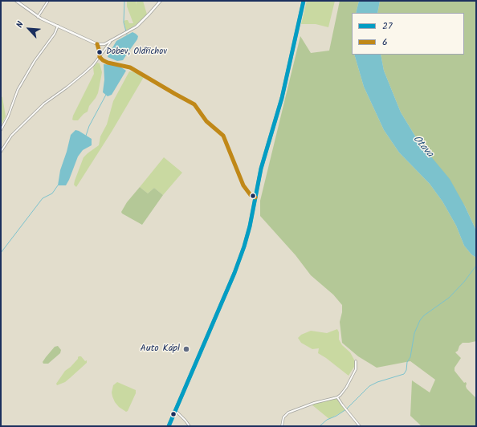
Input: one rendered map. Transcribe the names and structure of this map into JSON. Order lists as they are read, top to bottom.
{
  "water": ["Otava"],
  "places": ["Dobev, Oldřichov", "Auto Kápl"],
  "lines": ["transit line 27", "transit line 6"],
  "legend": ["27", "6"],
  "north": "top left"
}
